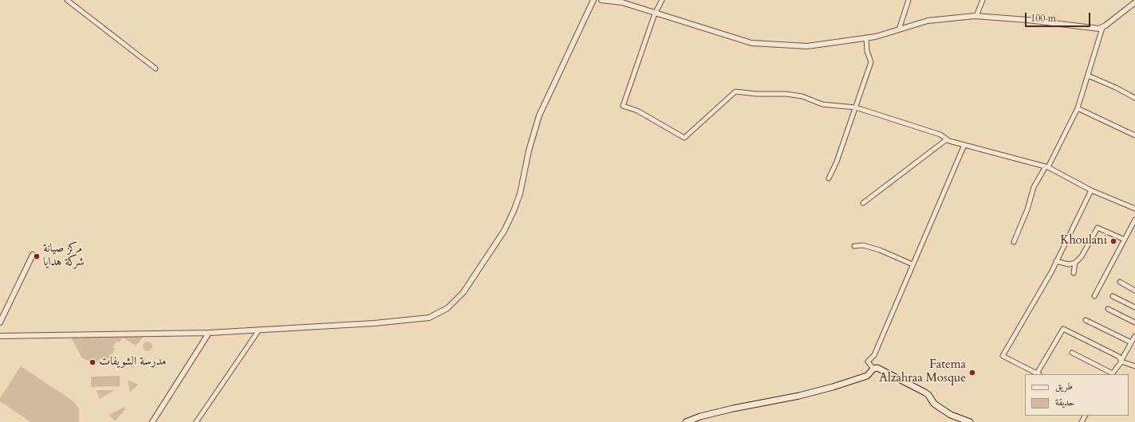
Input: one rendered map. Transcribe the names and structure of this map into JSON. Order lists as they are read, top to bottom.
{
  "places": [
    "Khoulani",
    "مركز صيانة شركة هدايا",
    "مدرسة الشويفات",
    "Fatema Alzahraa Mosque"
  ],
  "legend": ["طريق", "حديقة"],
  "scale_bar": "100 m"
}
